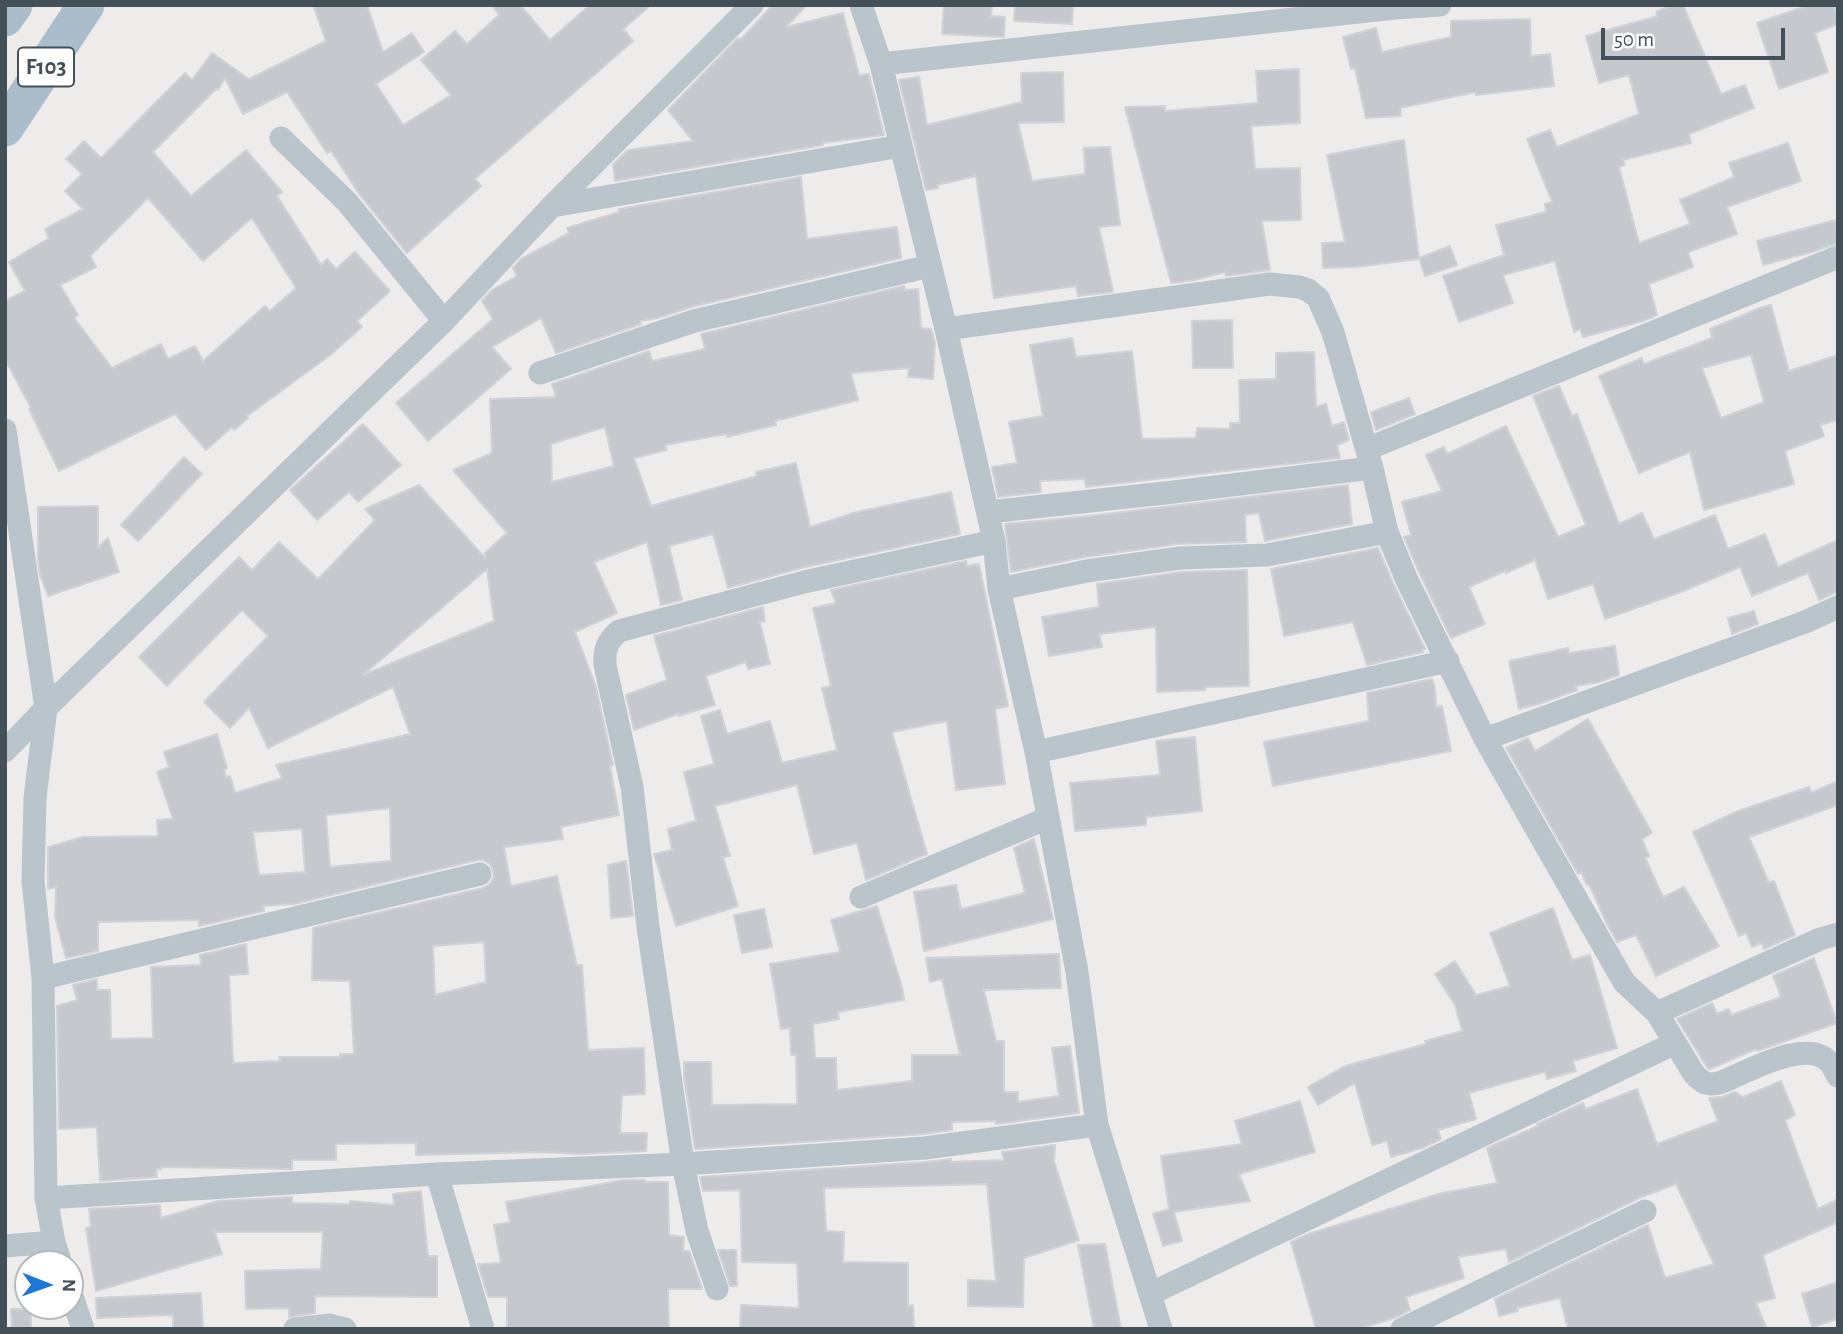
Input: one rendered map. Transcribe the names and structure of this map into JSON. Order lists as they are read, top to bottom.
{
  "streets": {
    "main road": ["F103"]
  },
  "scale_bar": "50 m",
  "north": "right"
}
